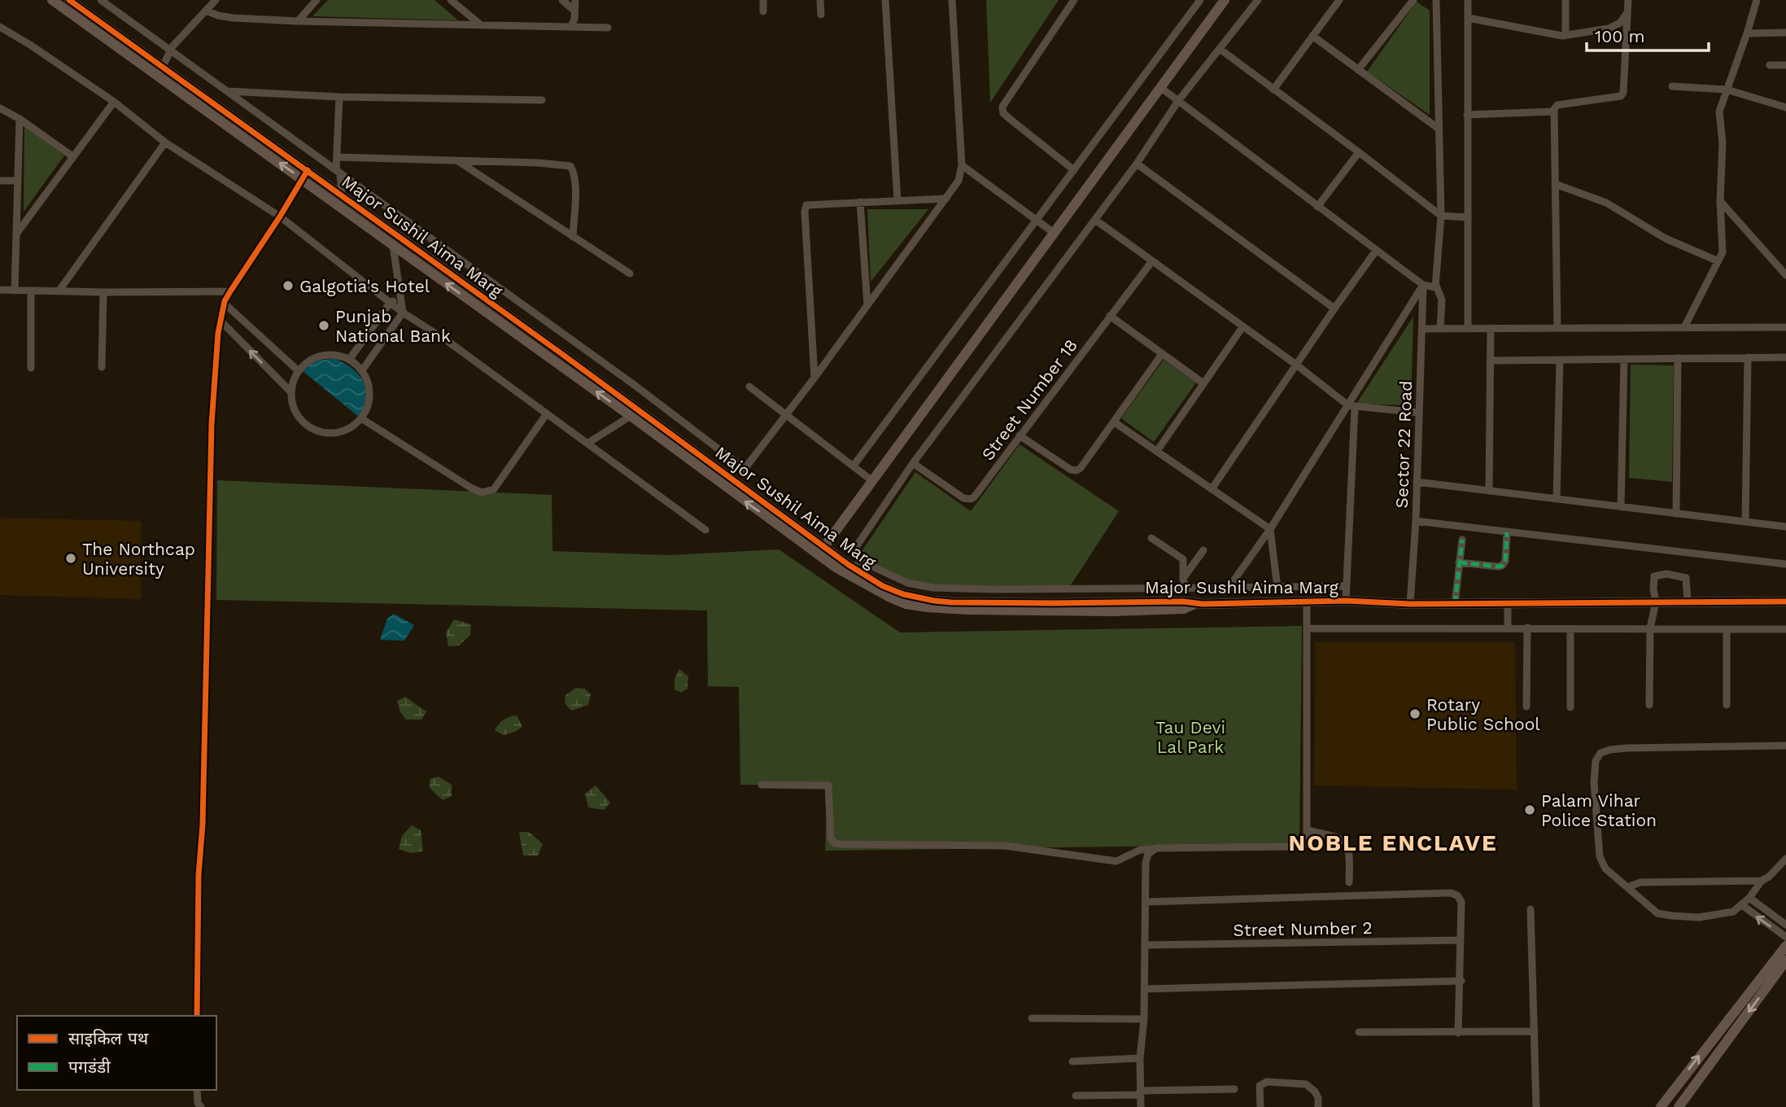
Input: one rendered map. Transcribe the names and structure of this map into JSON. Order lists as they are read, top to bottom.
{
  "streets": {
    "street": [
      "Major Sushil Aima Marg",
      "Street Number 18",
      "Sector 22 Road",
      "Street Number 2"
    ]
  },
  "crossings": [
    ["Major Sushil Aima Marg", "Sector 22 Road"]
  ],
  "districts": ["NOBLE ENCLAVE"],
  "parks": ["Tau Devi Lal Park"],
  "places": [
    "Galgotia's Hotel",
    "Punjab National Bank",
    "The Northcap University",
    "Rotary Public School",
    "Palam Vihar Police Station"
  ],
  "legend": ["साइकिल पथ", "पगडंडी"],
  "scale_bar": "100 m"
}
